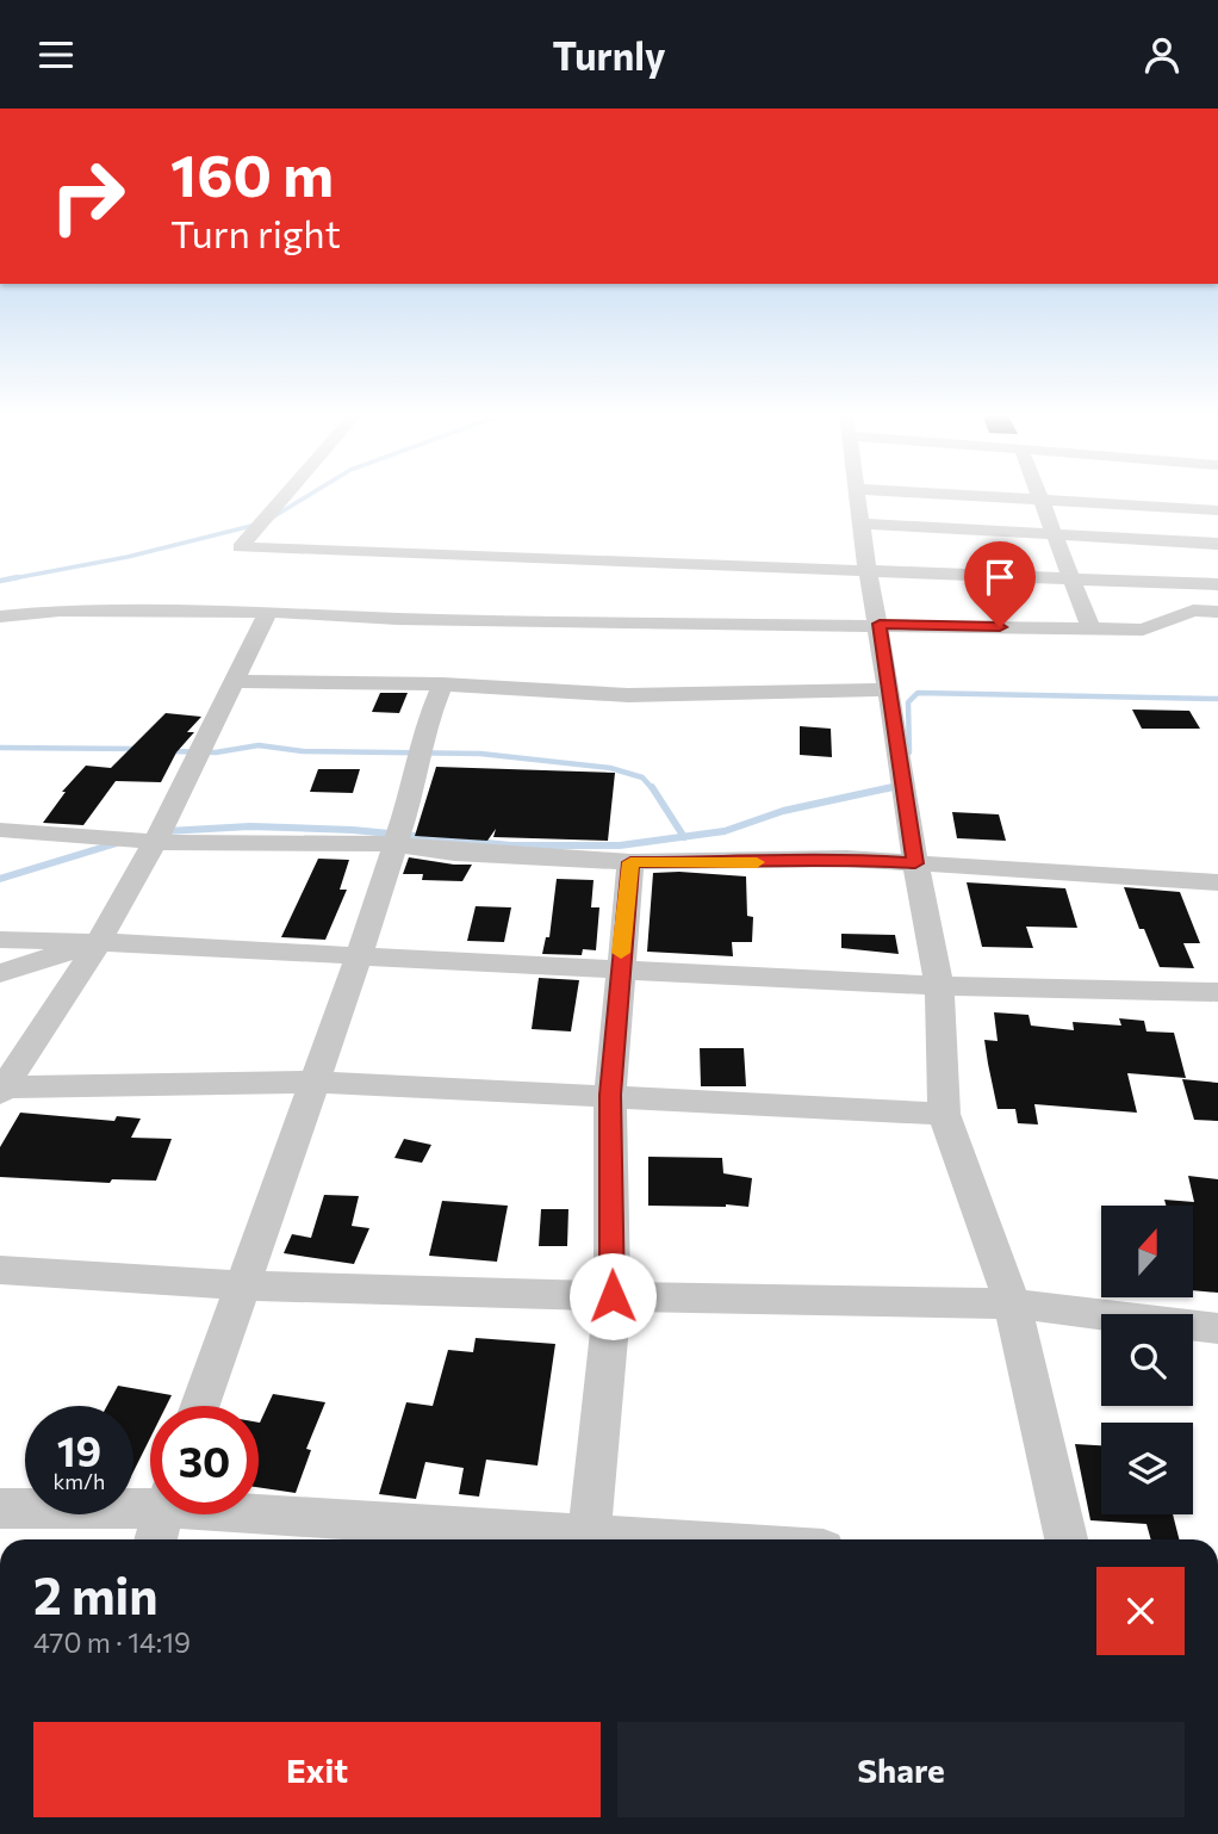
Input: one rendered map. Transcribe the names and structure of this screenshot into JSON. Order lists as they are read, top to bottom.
{
  "north": "top",
  "page": {
    "header": "Turnly",
    "turn": ["160 m", "Turn right"],
    "speed": "19 km/h",
    "limit": "30",
    "heading": ["2 min", "470 m · 14:19"],
    "buttons": ["Exit", "Share"]
  }
}
